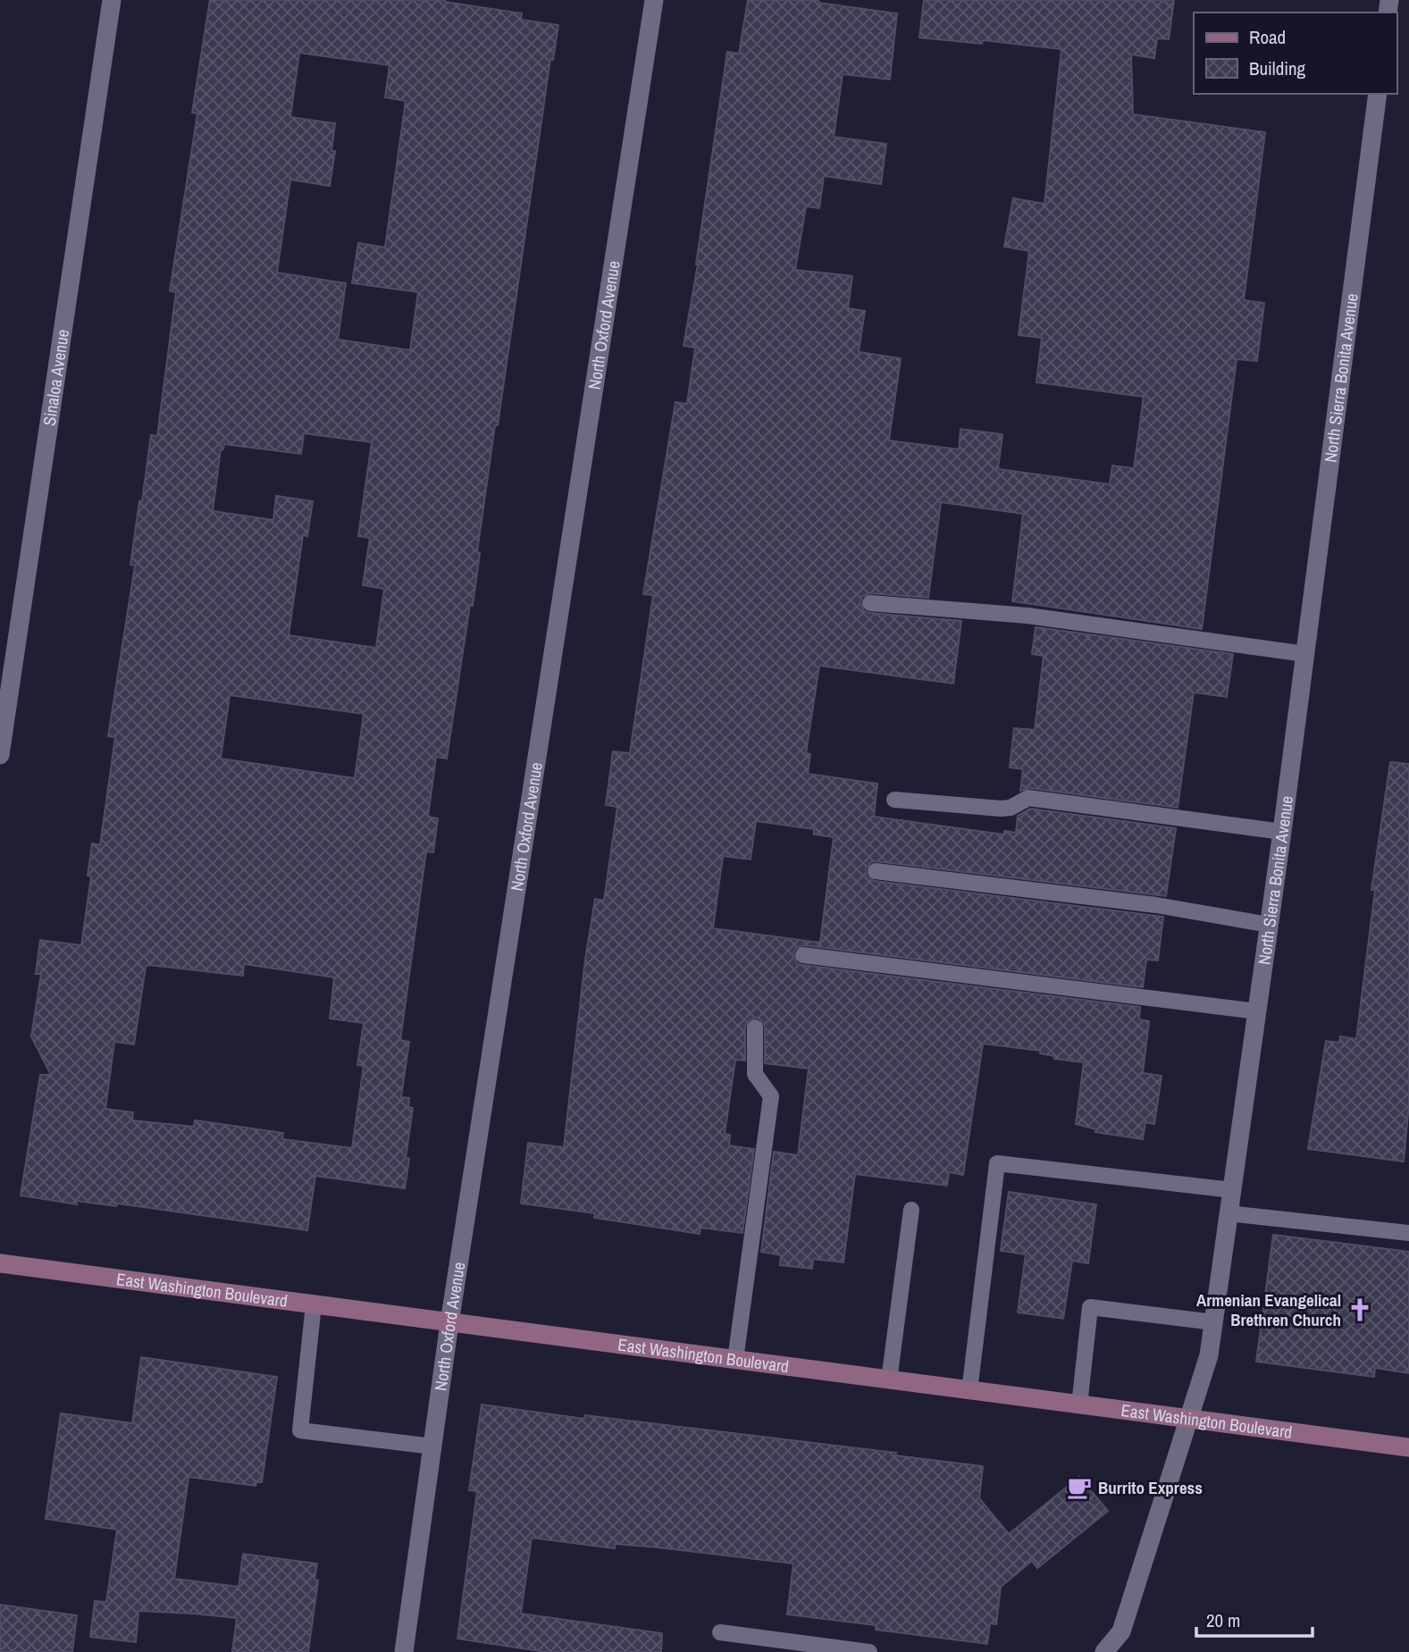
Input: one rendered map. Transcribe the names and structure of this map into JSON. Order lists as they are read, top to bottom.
{
  "streets": {
    "main road": ["East Washington Boulevard"],
    "street": ["North Oxford Avenue", "Sinaloa Avenue", "North Sierra Bonita Avenue"]
  },
  "crossings": [
    ["North Oxford Avenue", "East Washington Boulevard"],
    ["North Sierra Bonita Avenue", "East Washington Boulevard"]
  ],
  "places": {
    "church": ["Armenian Evangelical Brethren Church"],
    "cafe": ["Burrito Express"]
  },
  "legend": ["Road", "Building"],
  "scale_bar": "20 m"
}
